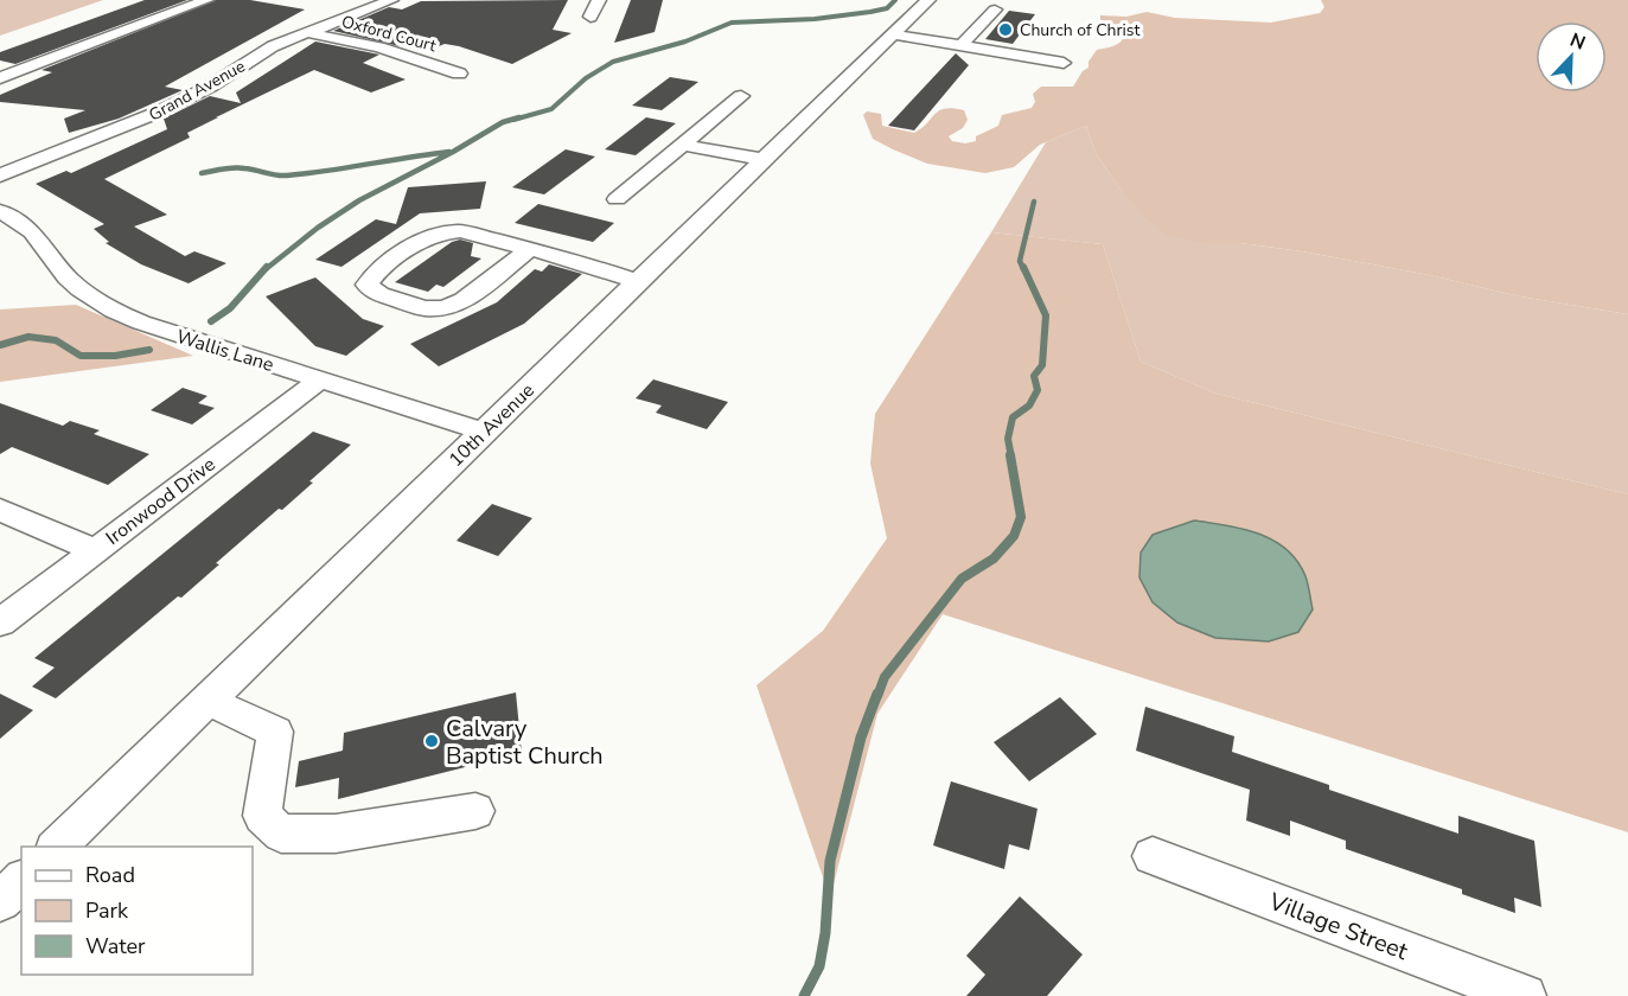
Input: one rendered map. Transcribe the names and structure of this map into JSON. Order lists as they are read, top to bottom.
{
  "streets": {
    "street": [
      "Oxford Court",
      "Grand Avenue",
      "Wallis Lane",
      "10th Avenue",
      "Ironwood Drive",
      "Village Street"
    ]
  },
  "crossings": [
    ["Oxford Court", "Grand Avenue"],
    ["Wallis Lane", "10th Avenue"],
    ["Wallis Lane", "Ironwood Drive"]
  ],
  "places": ["Church of Christ", "Calvary Baptist Church"],
  "legend": ["Road", "Park", "Water"],
  "north": "top right"
}
